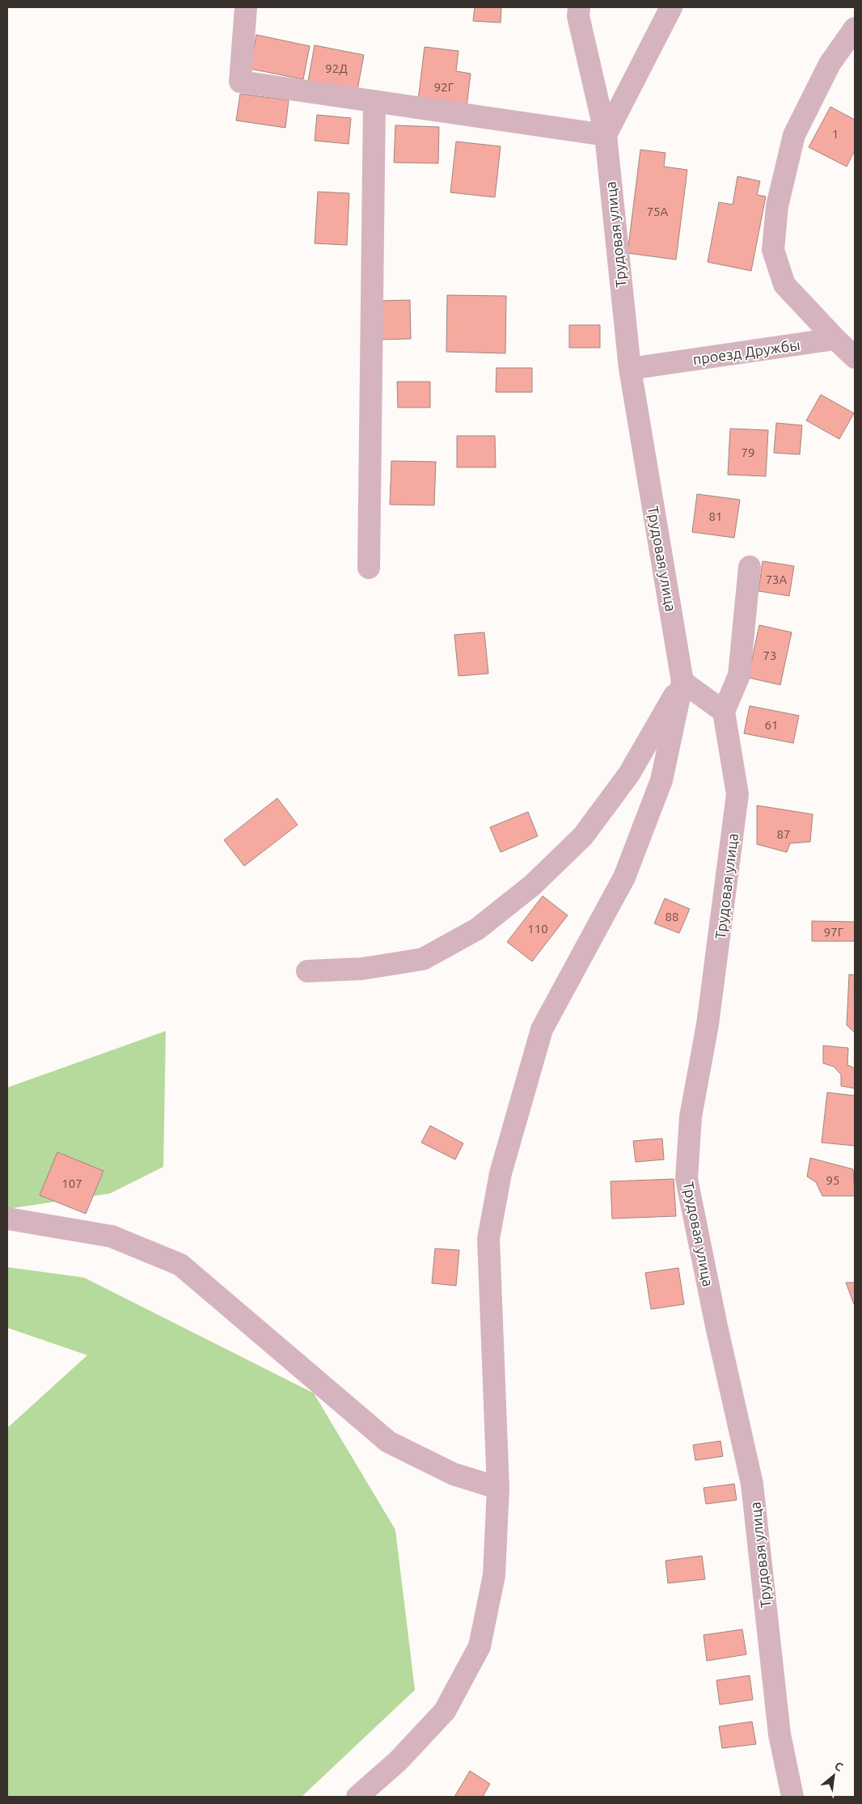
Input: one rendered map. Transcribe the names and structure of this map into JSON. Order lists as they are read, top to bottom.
{
  "streets": {
    "street": ["Трудовая улица", "проезд Дружбы"]
  },
  "crossings": [
    ["Трудовая улица", "проезд Дружбы"]
  ],
  "house_numbers": [
    "92Д",
    "92Г",
    "1",
    "75А",
    "79",
    "81",
    "73А",
    "73",
    "61",
    "87",
    "88",
    "110",
    "97Г",
    "95",
    "107"
  ],
  "north": "top right"
}
